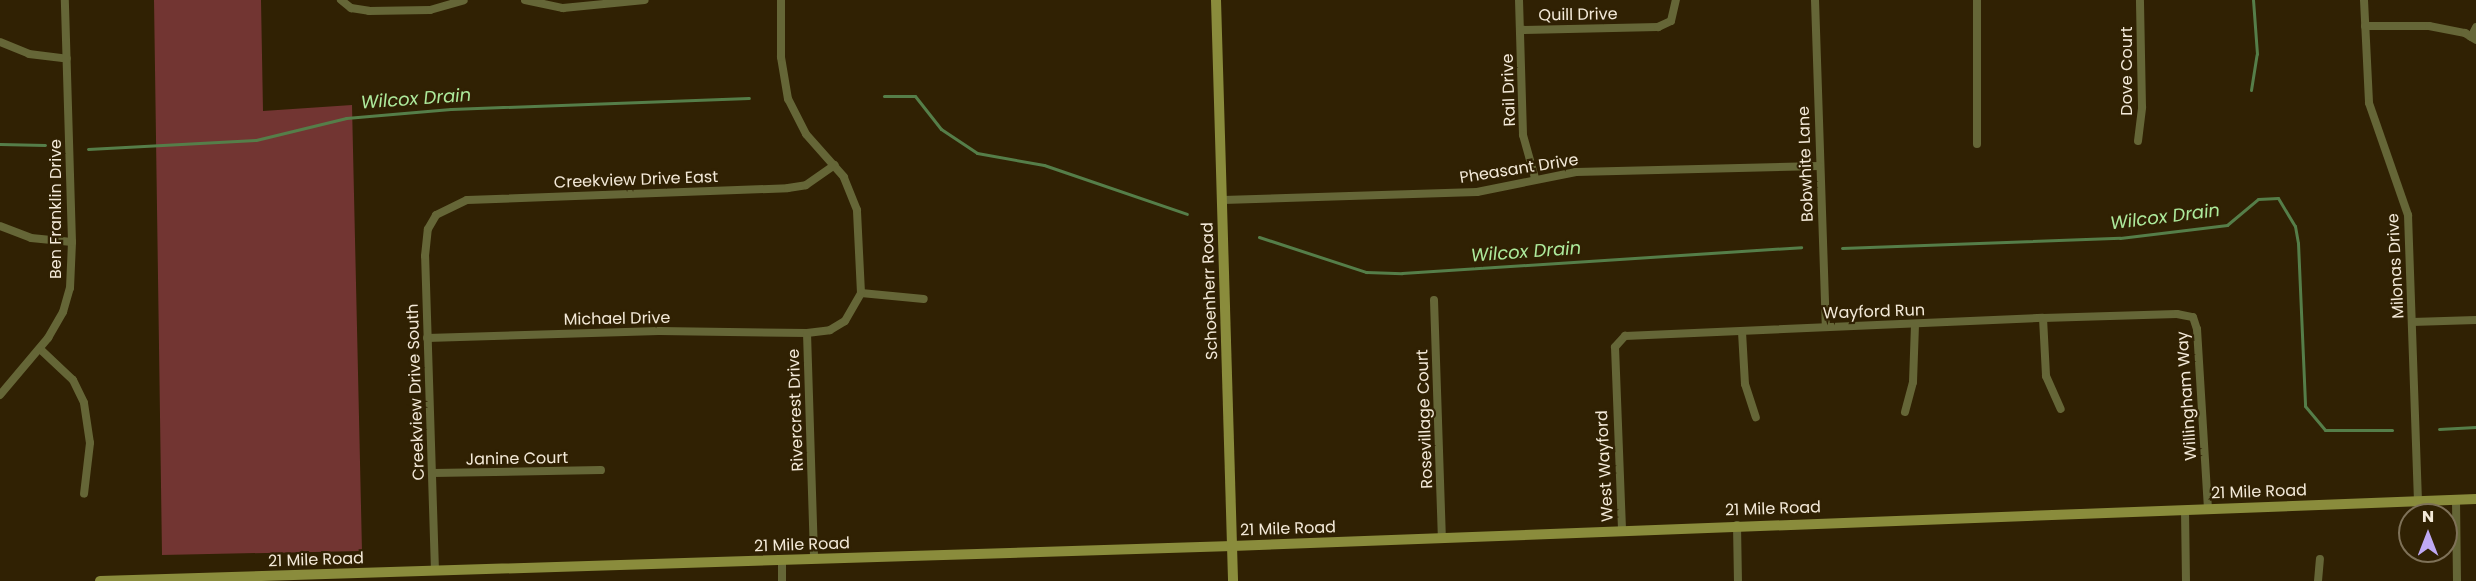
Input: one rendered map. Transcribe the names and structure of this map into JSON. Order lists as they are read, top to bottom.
{
  "streets": {
    "street": [
      "Quill Drive",
      "Dove Court",
      "Rail Drive",
      "Bobwhite Lane",
      "Pheasant Drive",
      "Creekview Drive East",
      "Ben Franklin Drive",
      "Milonas Drive",
      "Schoenherr Road",
      "Wayford Run",
      "Michael Drive",
      "Creekview Drive South",
      "Willingham Way",
      "Rivercrest Drive",
      "Rosevillage Court",
      "Janine Court",
      "West Wayford",
      "21 Mile Road"
    ]
  },
  "crossings": [
    ["Quill Drive", "Rail Drive"],
    ["Rail Drive", "Pheasant Drive"],
    ["Bobwhite Lane", "Pheasant Drive"],
    ["Bobwhite Lane", "Wayford Run"],
    ["Pheasant Drive", "Schoenherr Road"],
    ["Creekview Drive East", "Creekview Drive South"],
    ["Milonas Drive", "21 Mile Road"],
    ["Schoenherr Road", "21 Mile Road"],
    ["Wayford Run", "Willingham Way"],
    ["Wayford Run", "West Wayford"],
    ["Michael Drive", "Creekview Drive South"],
    ["Michael Drive", "Rivercrest Drive"],
    ["Creekview Drive South", "Janine Court"],
    ["Creekview Drive South", "21 Mile Road"],
    ["Willingham Way", "21 Mile Road"],
    ["Rivercrest Drive", "21 Mile Road"],
    ["Rosevillage Court", "21 Mile Road"],
    ["West Wayford", "21 Mile Road"]
  ],
  "water": ["Wilcox Drain"],
  "north": "top"
}
